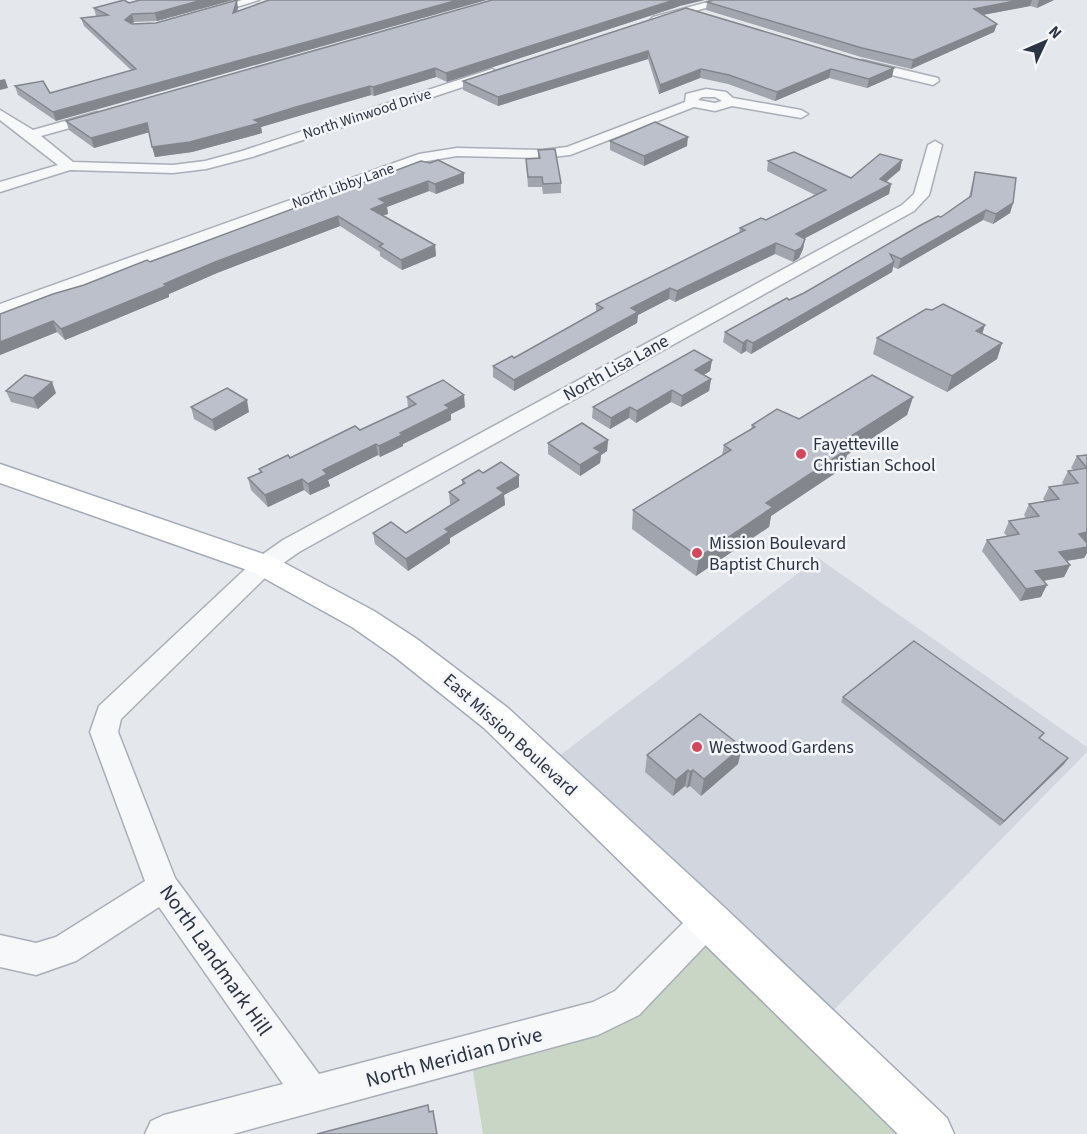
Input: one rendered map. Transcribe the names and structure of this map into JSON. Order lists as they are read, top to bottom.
{
  "streets": {
    "main road": ["East Mission Boulevard"],
    "street": [
      "North Winwood Drive",
      "North Libby Lane",
      "North Lisa Lane",
      "North Landmark Hill",
      "North Meridian Drive"
    ]
  },
  "crossings": [
    ["North Lisa Lane", "East Mission Boulevard"],
    ["North Lisa Lane", "North Landmark Hill"],
    ["East Mission Boulevard", "North Landmark Hill"],
    ["East Mission Boulevard", "North Meridian Drive"],
    ["North Landmark Hill", "North Meridian Drive"]
  ],
  "places": ["Fayetteville Christian School", "Mission Boulevard Baptist Church", "Westwood Gardens"],
  "north": "top right"
}
